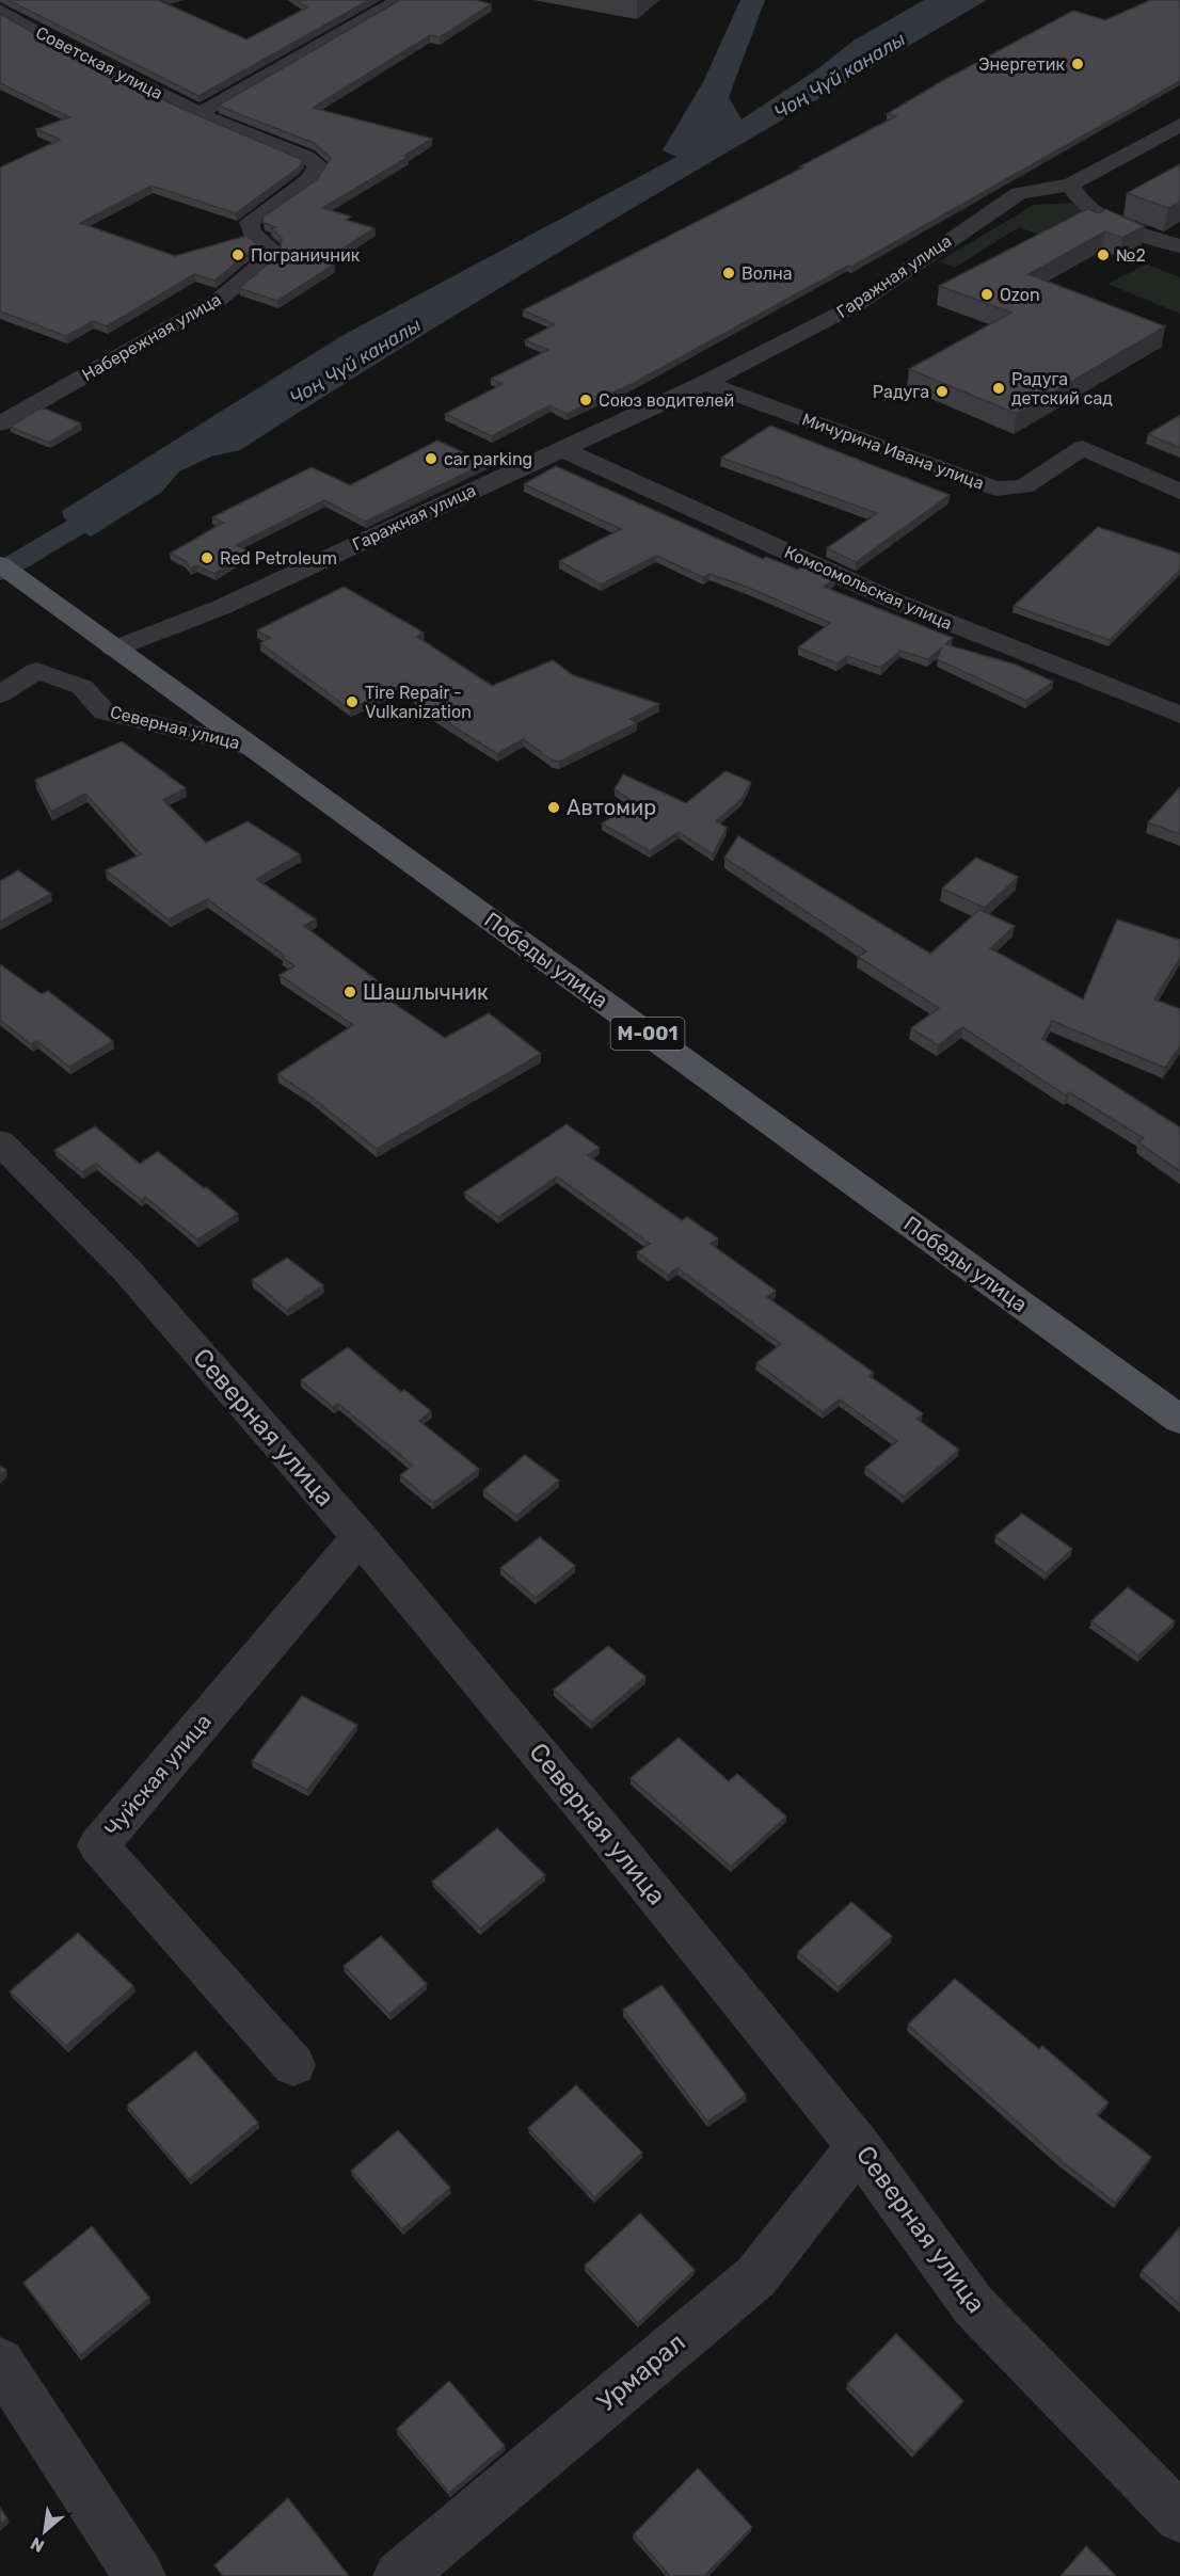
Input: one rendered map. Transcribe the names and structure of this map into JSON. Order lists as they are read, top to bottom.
{
  "streets": {
    "main road": ["Победы улица", "М-001"],
    "street": [
      "Советская улица",
      "Гаражная улица",
      "Набережная улица",
      "Мичурина Ивана улица",
      "Комсомольская улица",
      "Северная улица",
      "Чуйская улица",
      "Урмарал"
    ]
  },
  "crossings": [
    ["Советская улица", "Набережная улица"],
    ["Гаражная улица", "Мичурина Ивана улица"],
    ["Гаражная улица", "Комсомольская улица"],
    ["Гаражная улица", "Победы улица"],
    ["Северная улица", "Победы улица"],
    ["Северная улица", "Чуйская улица"],
    ["Северная улица", "Урмарал"]
  ],
  "water": ["Чоң Чүй каналы"],
  "places": [
    "Энергетик",
    "Пограничник",
    "№2",
    "Волна",
    "Ozon",
    "Радуга детский сад",
    "Радуга",
    "Союз водителей",
    "car parking",
    "Red Petroleum",
    "Tire Repair - Vulkanization",
    "Автомир",
    "Шашлычник"
  ],
  "north": "bottom left"
}
